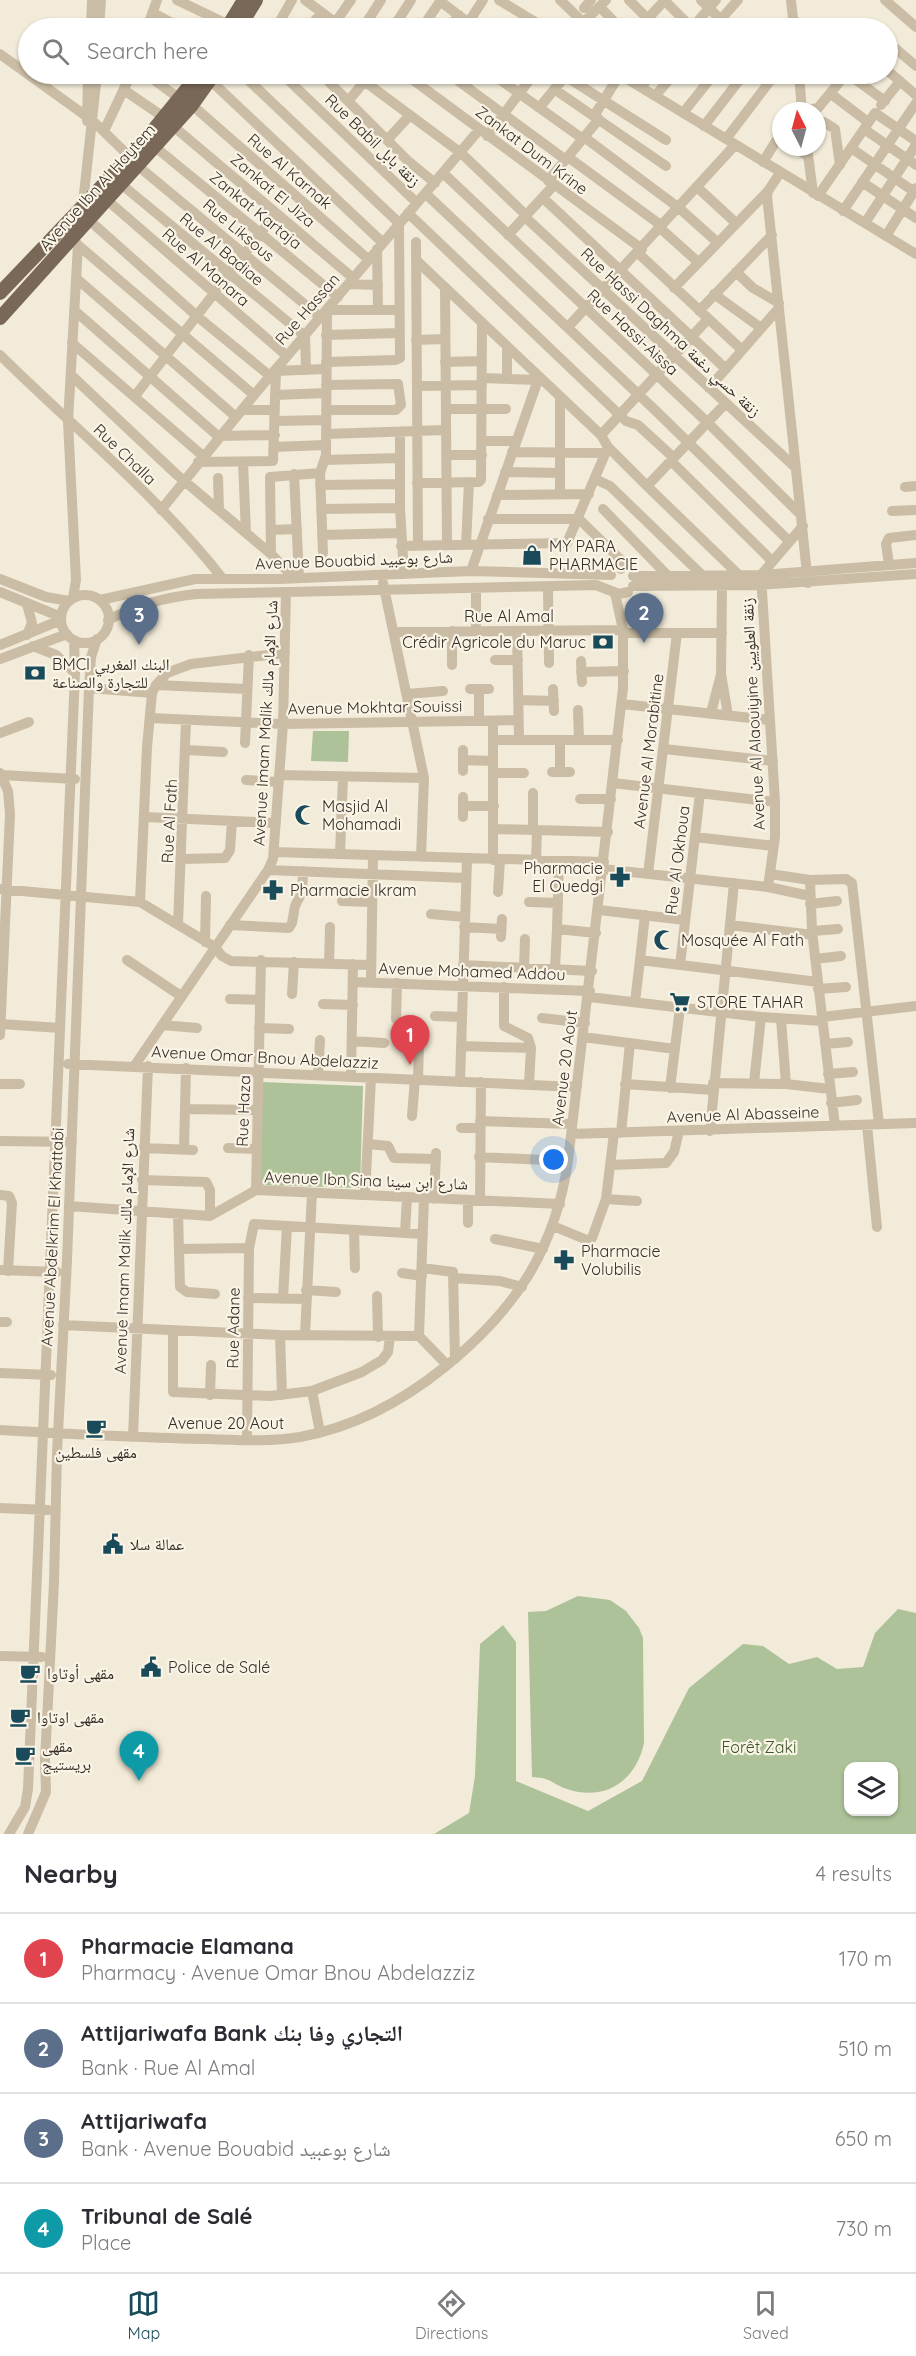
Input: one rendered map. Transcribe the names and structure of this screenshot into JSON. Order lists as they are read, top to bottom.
{
  "streets": {
    "main road": ["Avenue Ibn Al Haytem"],
    "street": [
      "Rue Babil زنقة بابل",
      "Zankat Dum Krine",
      "Rue Al Karnak",
      "Zankat El Jiza",
      "Zankat Kartaja",
      "Rue Liksous",
      "Rue Al Badiae",
      "Rue Al Manara",
      "Rue Hassan",
      "Rue Hassi-Aissa",
      "Rue Hassi Daghma زنقة حسي دغمة",
      "Rue Challa",
      "Avenue Bouabid شارع بوعبيد",
      "Rue Al Amal",
      "Avenue Mokhtar Souissi",
      "Avenue Al Alaouiyine زنقة العلويين",
      "Avenue Imam Malik شارع الإمام مالك",
      "Avenue Al Morabitine",
      "Rue Al Fath",
      "Rue Al Okhoua",
      "Avenue Mohamed Addou",
      "Avenue Omar Bnou Abdelazziz",
      "Avenue 20 Aout",
      "Rue Haza",
      "Avenue Al Abasseine",
      "Avenue Ibn Sina شارع ابن سينا",
      "Avenue Abdelkrim El Khattabi",
      "Rue Adane"
    ]
  },
  "crossings": [
    ["Rue Babil زنقة بابل", "Rue Hassan"],
    ["Zankat Dum Krine", "Rue Hassan"],
    ["Rue Al Karnak", "Avenue Ibn Al Haytem"],
    ["Rue Al Karnak", "Rue Hassan"],
    ["Avenue Ibn Al Haytem", "Zankat El Jiza"],
    ["Avenue Ibn Al Haytem", "Zankat Kartaja"],
    ["Avenue Ibn Al Haytem", "Rue Liksous"],
    ["Avenue Ibn Al Haytem", "Rue Al Badiae"],
    ["Avenue Ibn Al Haytem", "Rue Al Manara"],
    ["Zankat El Jiza", "Rue Hassan"],
    ["Zankat Kartaja", "Rue Hassan"],
    ["Rue Liksous", "Rue Hassan"],
    ["Rue Al Badiae", "Rue Hassan"],
    ["Rue Al Manara", "Rue Hassan"],
    ["Rue Hassan", "Rue Hassi-Aissa"],
    ["Rue Hassan", "Rue Hassi Daghma زنقة حسي دغمة"],
    ["Rue Hassan", "Rue Challa"],
    ["Rue Challa", "Avenue Bouabid شارع بوعبيد"],
    ["Avenue Bouabid شارع بوعبيد", "Avenue Imam Malik شارع الإمام مالك"],
    ["Avenue Bouabid شارع بوعبيد", "Avenue 20 Aout"],
    ["Avenue Bouabid شارع بوعبيد", "Avenue Abdelkrim El Khattabi"],
    ["Rue Al Amal", "Avenue Al Morabitine"],
    ["Rue Al Amal", "Avenue 20 Aout"],
    ["Avenue Mokhtar Souissi", "Avenue Imam Malik شارع الإمام مالك"],
    ["Avenue Mokhtar Souissi", "Rue Al Fath"],
    ["Avenue Imam Malik شارع الإمام مالك", "Avenue Mohamed Addou"],
    ["Avenue Imam Malik شارع الإمام مالك", "Avenue Omar Bnou Abdelazziz"],
    ["Avenue Imam Malik شارع الإمام مالك", "Avenue 20 Aout"],
    ["Rue Al Fath", "Avenue Mohamed Addou"],
    ["Avenue Mohamed Addou", "Avenue 20 Aout"],
    ["Avenue Mohamed Addou", "Rue Haza"],
    ["Avenue Mohamed Addou", "Avenue Abdelkrim El Khattabi"],
    ["Avenue Omar Bnou Abdelazziz", "Avenue 20 Aout"],
    ["Avenue Omar Bnou Abdelazziz", "Rue Haza"],
    ["Avenue Omar Bnou Abdelazziz", "Avenue Abdelkrim El Khattabi"],
    ["Avenue 20 Aout", "Avenue Al Abasseine"],
    ["Avenue 20 Aout", "Avenue Ibn Sina شارع ابن سينا"],
    ["Avenue 20 Aout", "Avenue Abdelkrim El Khattabi"],
    ["Avenue 20 Aout", "Rue Adane"],
    ["Rue Haza", "Avenue Ibn Sina شارع ابن سينا"]
  ],
  "parks": ["Forêt Zaki"],
  "places": {
    "shop": ["MY PARA PHARMACIE"],
    "bank": ["Crédir Agricole du Maruc", "BMCI البنك المغربي للتجارة والصناعة"],
    "mosque": ["Masjid Al Mohamadi", "Mosquée Al Fath"],
    "pharmacy": ["Pharmacie El Ouedgi", "Pharmacie Ikram", "Pharmacie Volubilis"],
    "supermarket": ["STORE TAHAR"],
    "cafe": [
      "مقهى فلسطين",
      "مقهى أوتاوا",
      "مقهى اوتاوا",
      "مقهى بريستيج"
    ],
    "public building": ["عمالة سلا", "Police de Salé"]
  },
  "north": "top",
  "page": {
    "search": "Search here",
    "pins": [
      "2",
      "3",
      "1",
      "4"
    ],
    "heading": ["Nearby", "4 results"],
    "list": [
      {
        "mark": "1",
        "name": "Pharmacie Elamana",
        "note": "Pharmacy · Avenue Omar Bnou Abdelazziz",
        "value": "170 m"
      },
      {
        "mark": "2",
        "name": "Attijariwafa Bank التجاري وفا بنك",
        "note": "Bank · Rue Al Amal",
        "value": "510 m"
      },
      {
        "mark": "3",
        "name": "Attijariwafa",
        "note": "Bank · Avenue Bouabid شارع بوعبيد",
        "value": "650 m"
      },
      {
        "mark": "4",
        "name": "Tribunal de Salé",
        "note": "Place",
        "value": "730 m"
      }
    ],
    "nav": ["Map", "Directions", "Saved"]
  }
}
